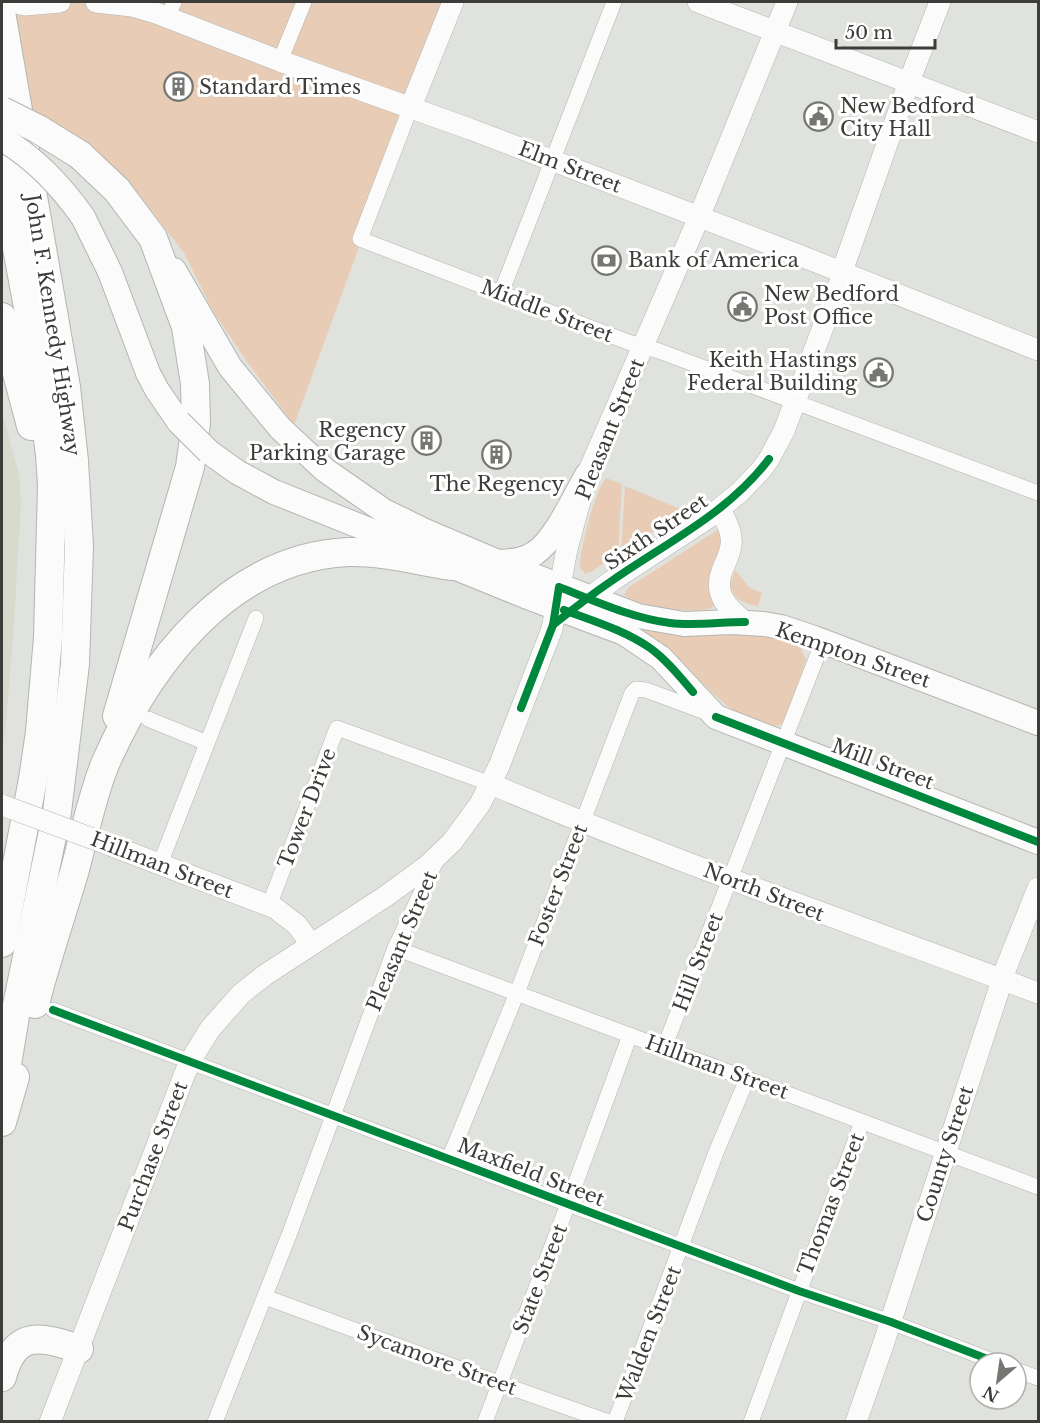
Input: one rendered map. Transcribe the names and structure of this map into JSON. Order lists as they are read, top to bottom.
{
  "streets": {
    "highway": ["John F. Kennedy Highway"],
    "main road": [
      "Elm Street",
      "Pleasant Street",
      "Sixth Street",
      "Kempton Street",
      "Mill Street",
      "Hillman Street",
      "North Street",
      "County Street",
      "Purchase Street"
    ],
    "street": [
      "Middle Street",
      "Tower Drive",
      "Foster Street",
      "Hill Street",
      "Maxfield Street",
      "Thomas Street",
      "State Street",
      "Walden Street",
      "Sycamore Street"
    ]
  },
  "crossings": [
    ["Elm Street", "Middle Street"],
    ["Elm Street", "Pleasant Street"],
    ["Elm Street", "Sixth Street"],
    ["Middle Street", "Pleasant Street"],
    ["Middle Street", "Sixth Street"],
    ["Pleasant Street", "Sixth Street"],
    ["Pleasant Street", "Kempton Street"],
    ["Pleasant Street", "Mill Street"],
    ["Pleasant Street", "Tower Drive"],
    ["Pleasant Street", "Hillman Street"],
    ["Pleasant Street", "North Street"],
    ["Pleasant Street", "Purchase Street"],
    ["Pleasant Street", "Maxfield Street"],
    ["Pleasant Street", "Sycamore Street"],
    ["Sixth Street", "Kempton Street"],
    ["Sixth Street", "Mill Street"],
    ["Kempton Street", "Mill Street"],
    ["Kempton Street", "Hill Street"],
    ["Mill Street", "Foster Street"],
    ["Mill Street", "Hill Street"],
    ["Tower Drive", "Hillman Street"],
    ["Tower Drive", "North Street"],
    ["Hillman Street", "Foster Street"],
    ["Hillman Street", "Hill Street"],
    ["Hillman Street", "County Street"],
    ["Hillman Street", "Purchase Street"],
    ["Hillman Street", "Thomas Street"],
    ["Hillman Street", "State Street"],
    ["Hillman Street", "Walden Street"],
    ["Foster Street", "North Street"],
    ["Foster Street", "Maxfield Street"],
    ["North Street", "Hill Street"],
    ["North Street", "County Street"],
    ["County Street", "Maxfield Street"],
    ["Purchase Street", "Maxfield Street"],
    ["Maxfield Street", "Thomas Street"],
    ["Maxfield Street", "State Street"],
    ["Maxfield Street", "Walden Street"],
    ["State Street", "Sycamore Street"]
  ],
  "places": {
    "building": ["Standard Times", "Regency Parking Garage", "The Regency"],
    "public building": ["New Bedford City Hall", "New Bedford Post Office", "Keith Hastings Federal Building"],
    "bank": ["Bank of America"]
  },
  "scale_bar": "50 m",
  "north": "bottom left"
}
